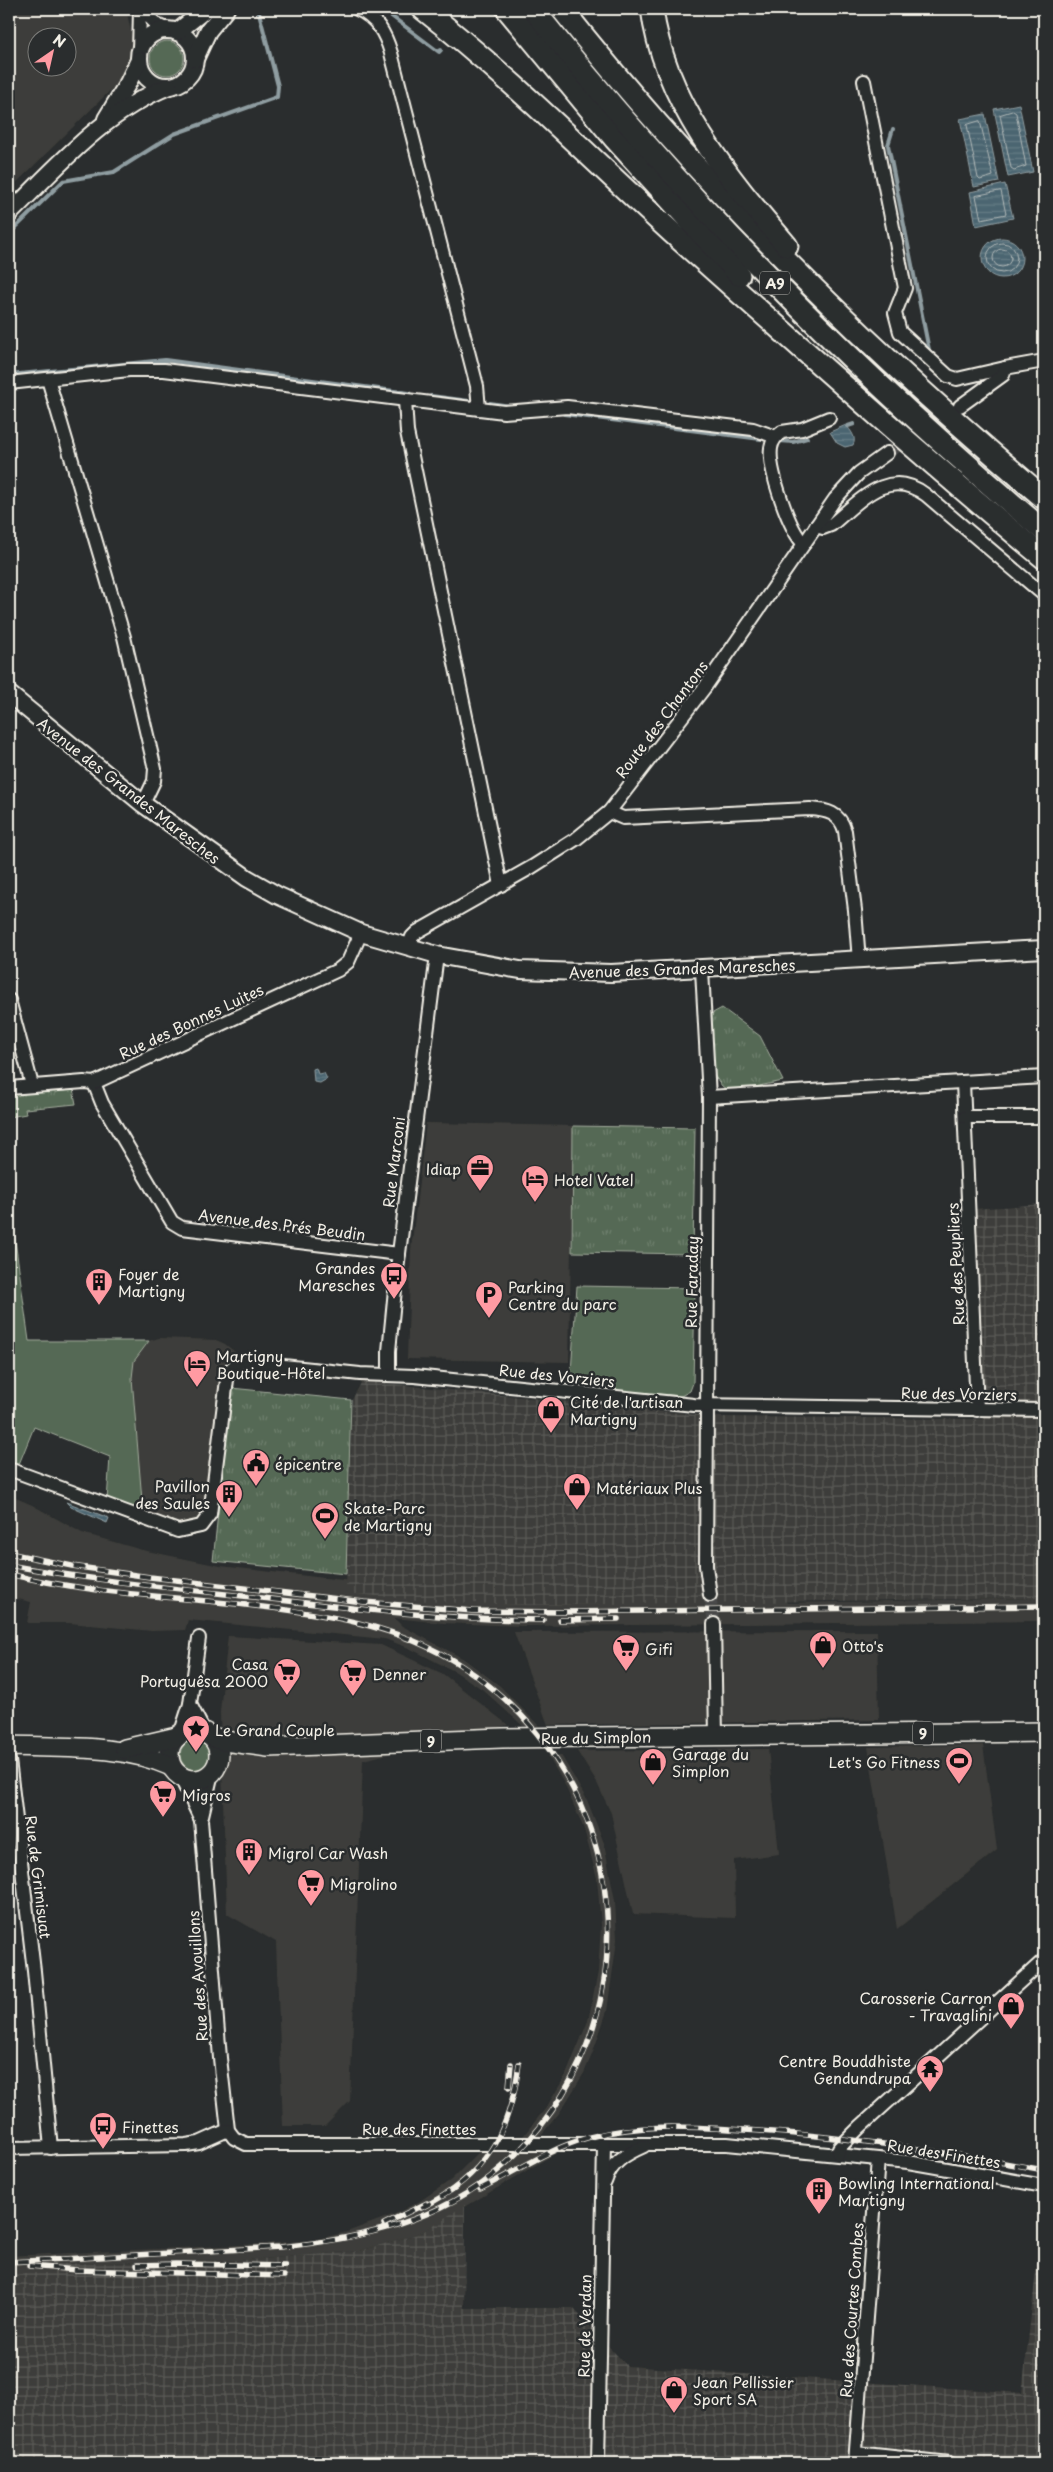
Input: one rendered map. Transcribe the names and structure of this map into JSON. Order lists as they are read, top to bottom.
{
  "streets": {
    "highway": ["A9"],
    "main road": ["Avenue des Grandes Maresches", "9", "Rue du Simplon"],
    "street": [
      "Route des Chantons",
      "Rue des Bonnes Luites",
      "Rue Marconi",
      "Avenue des Prés Beudin",
      "Rue des Peupliers",
      "Rue Faraday",
      "Rue des Vorziers",
      "Rue de Grimisuat",
      "Rue des Avouillons",
      "Rue des Finettes",
      "Rue des Courtes Combes",
      "Rue de Verdan"
    ]
  },
  "crossings": [
    ["Route des Chantons", "Avenue des Grandes Maresches"],
    ["Avenue des Grandes Maresches", "Rue des Bonnes Luites"],
    ["Avenue des Grandes Maresches", "Rue Marconi"],
    ["Avenue des Grandes Maresches", "Rue Faraday"],
    ["Rue des Bonnes Luites", "Avenue des Prés Beudin"],
    ["Rue Marconi", "Avenue des Prés Beudin"],
    ["Rue Marconi", "Rue des Vorziers"],
    ["Rue des Peupliers", "Rue des Vorziers"],
    ["Rue Faraday", "Rue des Vorziers"],
    ["9", "Rue du Simplon"],
    ["9", "Rue des Avouillons"],
    ["Rue du Simplon", "Rue des Avouillons"],
    ["Rue des Avouillons", "Rue des Finettes"],
    ["Rue des Finettes", "Rue des Courtes Combes"],
    ["Rue des Finettes", "Rue de Verdan"]
  ],
  "places": {
    "office": ["Idiap"],
    "hotel": ["Hotel Vatel", "Martigny Boutique-Hôtel"],
    "bus stop": ["Grandes Maresches", "Finettes"],
    "building": [
      "Foyer de Martigny",
      "Pavillon des Saules",
      "Migrol Car Wash",
      "Bowling International Martigny"
    ],
    "parking": ["Parking Centre du parc"],
    "shop": [
      "Cité de l'artisan Martigny",
      "Matériaux Plus",
      "Otto's",
      "Garage du Simplon",
      "Carosserie Carron - Travaglini",
      "Jean Pellissier Sport SA"
    ],
    "public building": ["épicentre"],
    "sports": ["Skate-Parc de Martigny", "Let's Go Fitness"],
    "supermarket": [
      "Gifi",
      "Casa Portuguêsa 2000",
      "Denner",
      "Migros",
      "Migrolino"
    ],
    "place": ["Le Grand Couple"],
    "temple": ["Centre Bouddhiste Gendundrupa"]
  },
  "north": "top right"
}
